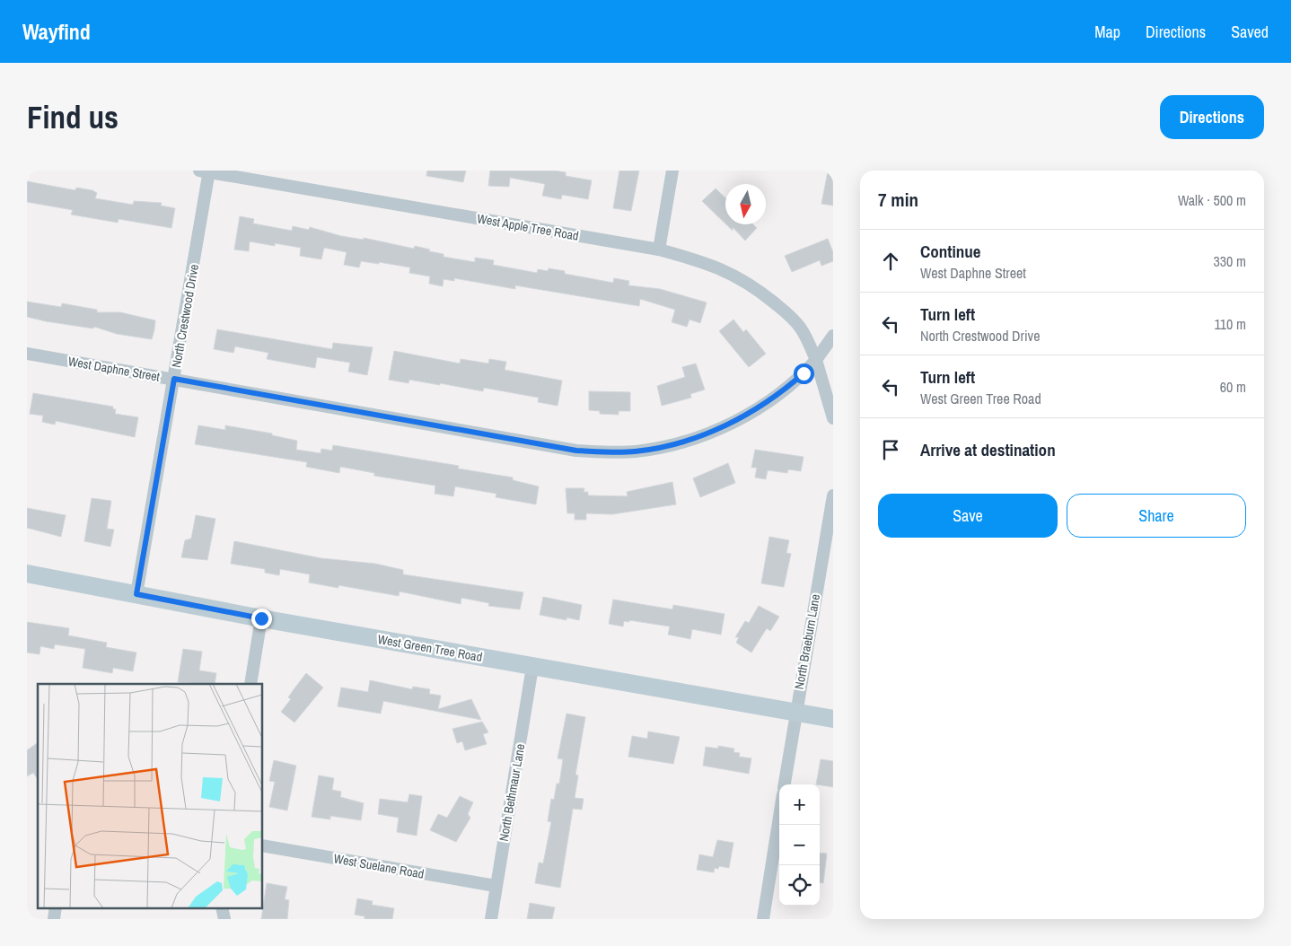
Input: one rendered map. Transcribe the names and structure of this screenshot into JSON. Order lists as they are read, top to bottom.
{
  "streets": {
    "street": [
      "West Apple Tree Road",
      "North Crestwood Drive",
      "West Daphne Street",
      "North Braeburn Lane",
      "West Green Tree Road",
      "North Bethmaur Lane",
      "West Suelane Road"
    ]
  },
  "crossings": [
    ["West Apple Tree Road", "North Crestwood Drive"],
    ["West Apple Tree Road", "West Daphne Street"],
    ["North Crestwood Drive", "West Daphne Street"],
    ["North Crestwood Drive", "West Green Tree Road"],
    ["North Braeburn Lane", "West Green Tree Road"],
    ["West Green Tree Road", "North Bethmaur Lane"],
    ["North Bethmaur Lane", "West Suelane Road"]
  ],
  "north": "bottom",
  "page": {
    "header": "Wayfind",
    "nav": ["Map", "Directions", "Saved"],
    "buttons": [
      "Directions",
      ["Save", "Share"]
    ],
    "title": "Find us",
    "heading": ["7 min", "Walk · 500 m"],
    "list": [
      ["Continue", "West Daphne Street", "330 m"],
      ["Turn left", "North Crestwood Drive", "110 m"],
      ["Turn left", "West Green Tree Road", "60 m"],
      "Arrive at destination"
    ],
    "map_buttons": ["+", "−"]
  }
}
